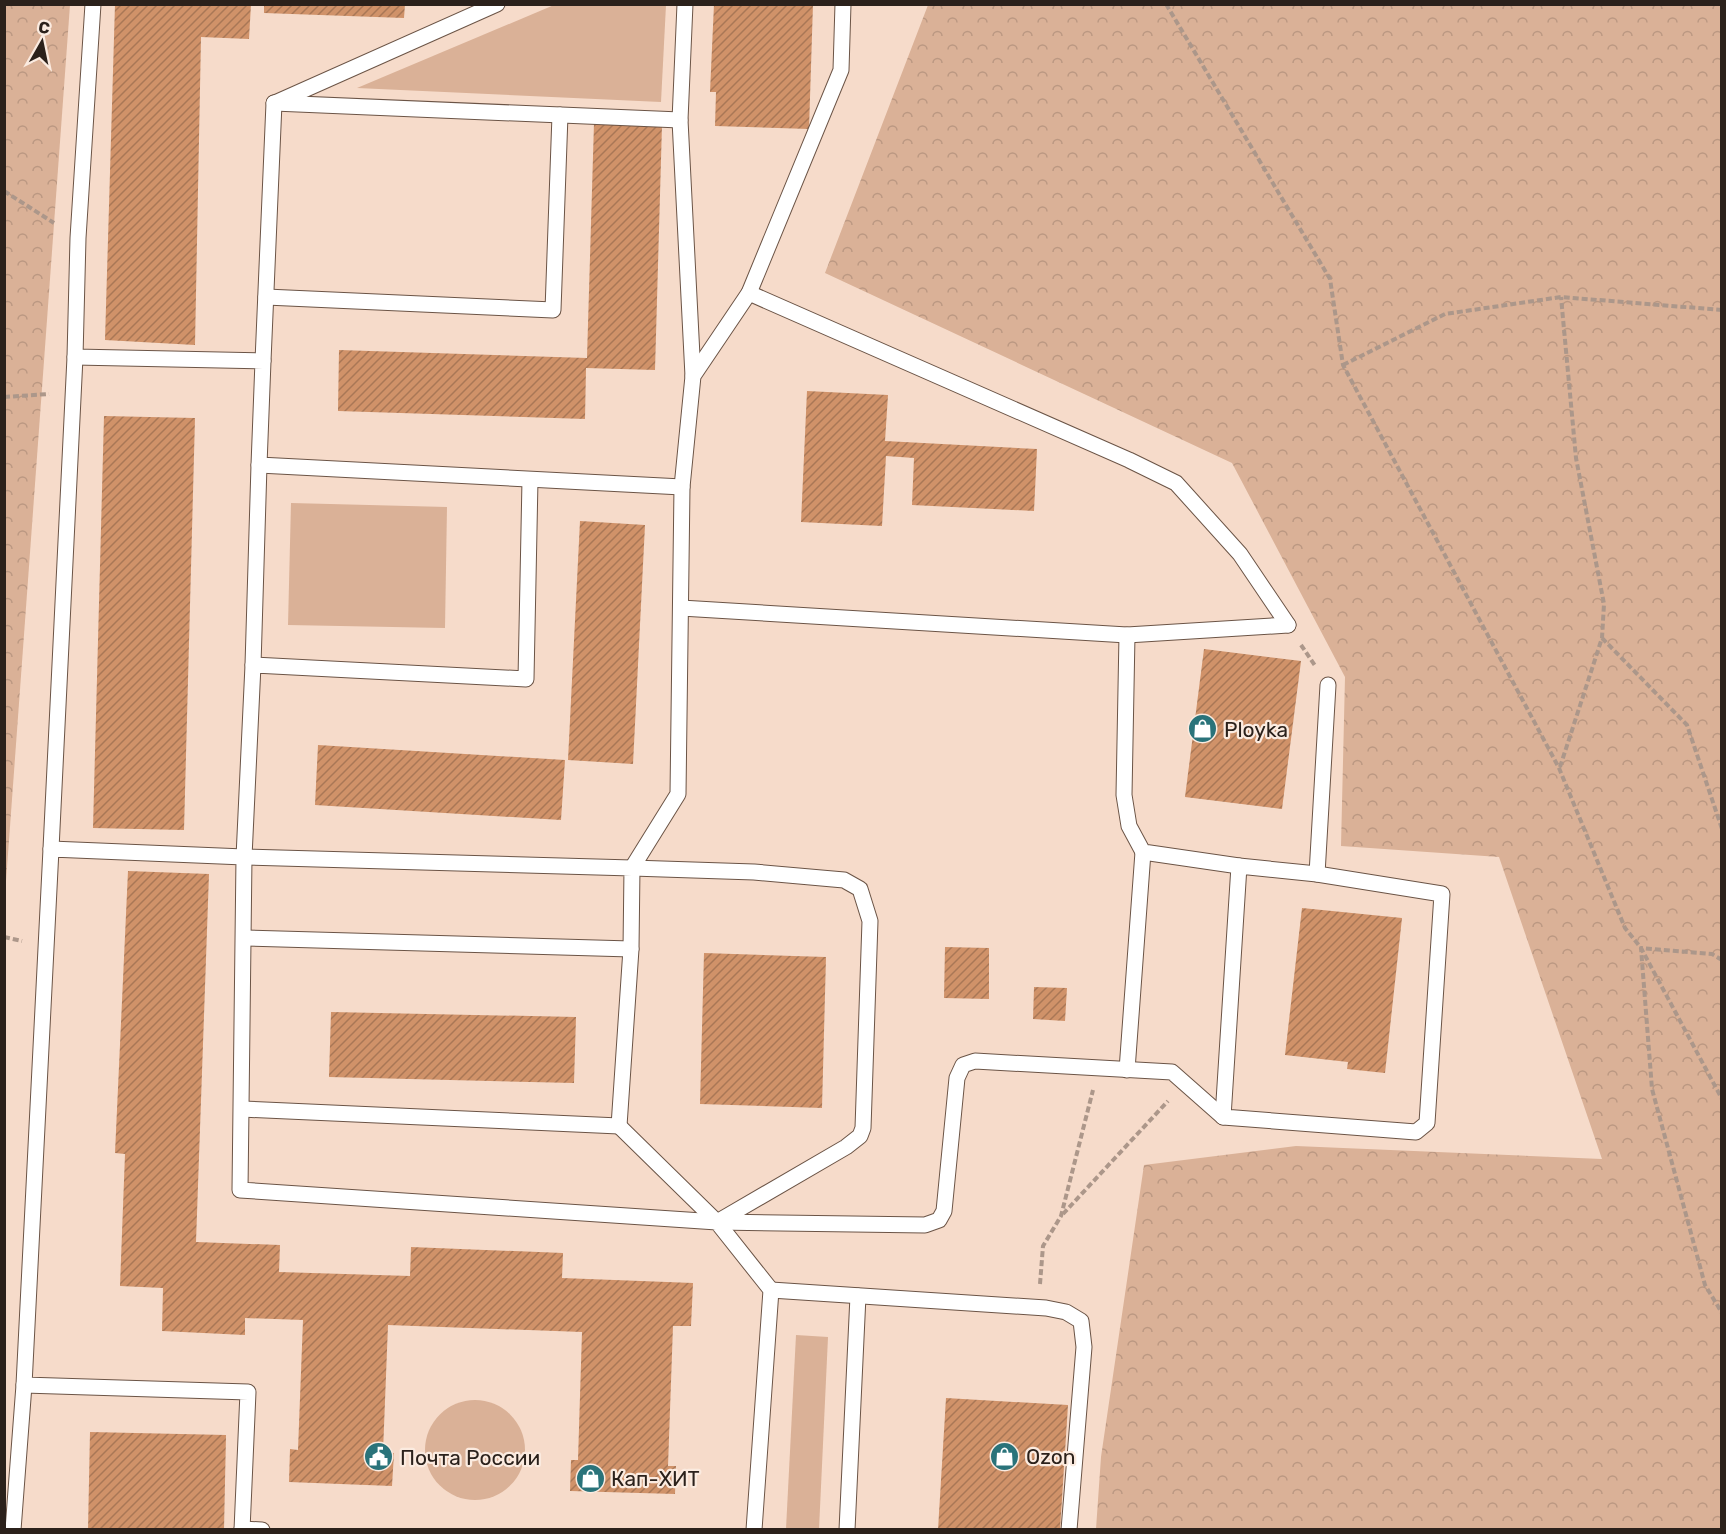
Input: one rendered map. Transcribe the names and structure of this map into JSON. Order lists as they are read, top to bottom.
{
  "places": {
    "shop": ["Ployka", "Ozon", "Кап-ХИТ"],
    "public building": ["Почта России"]
  },
  "north": "top"
}
